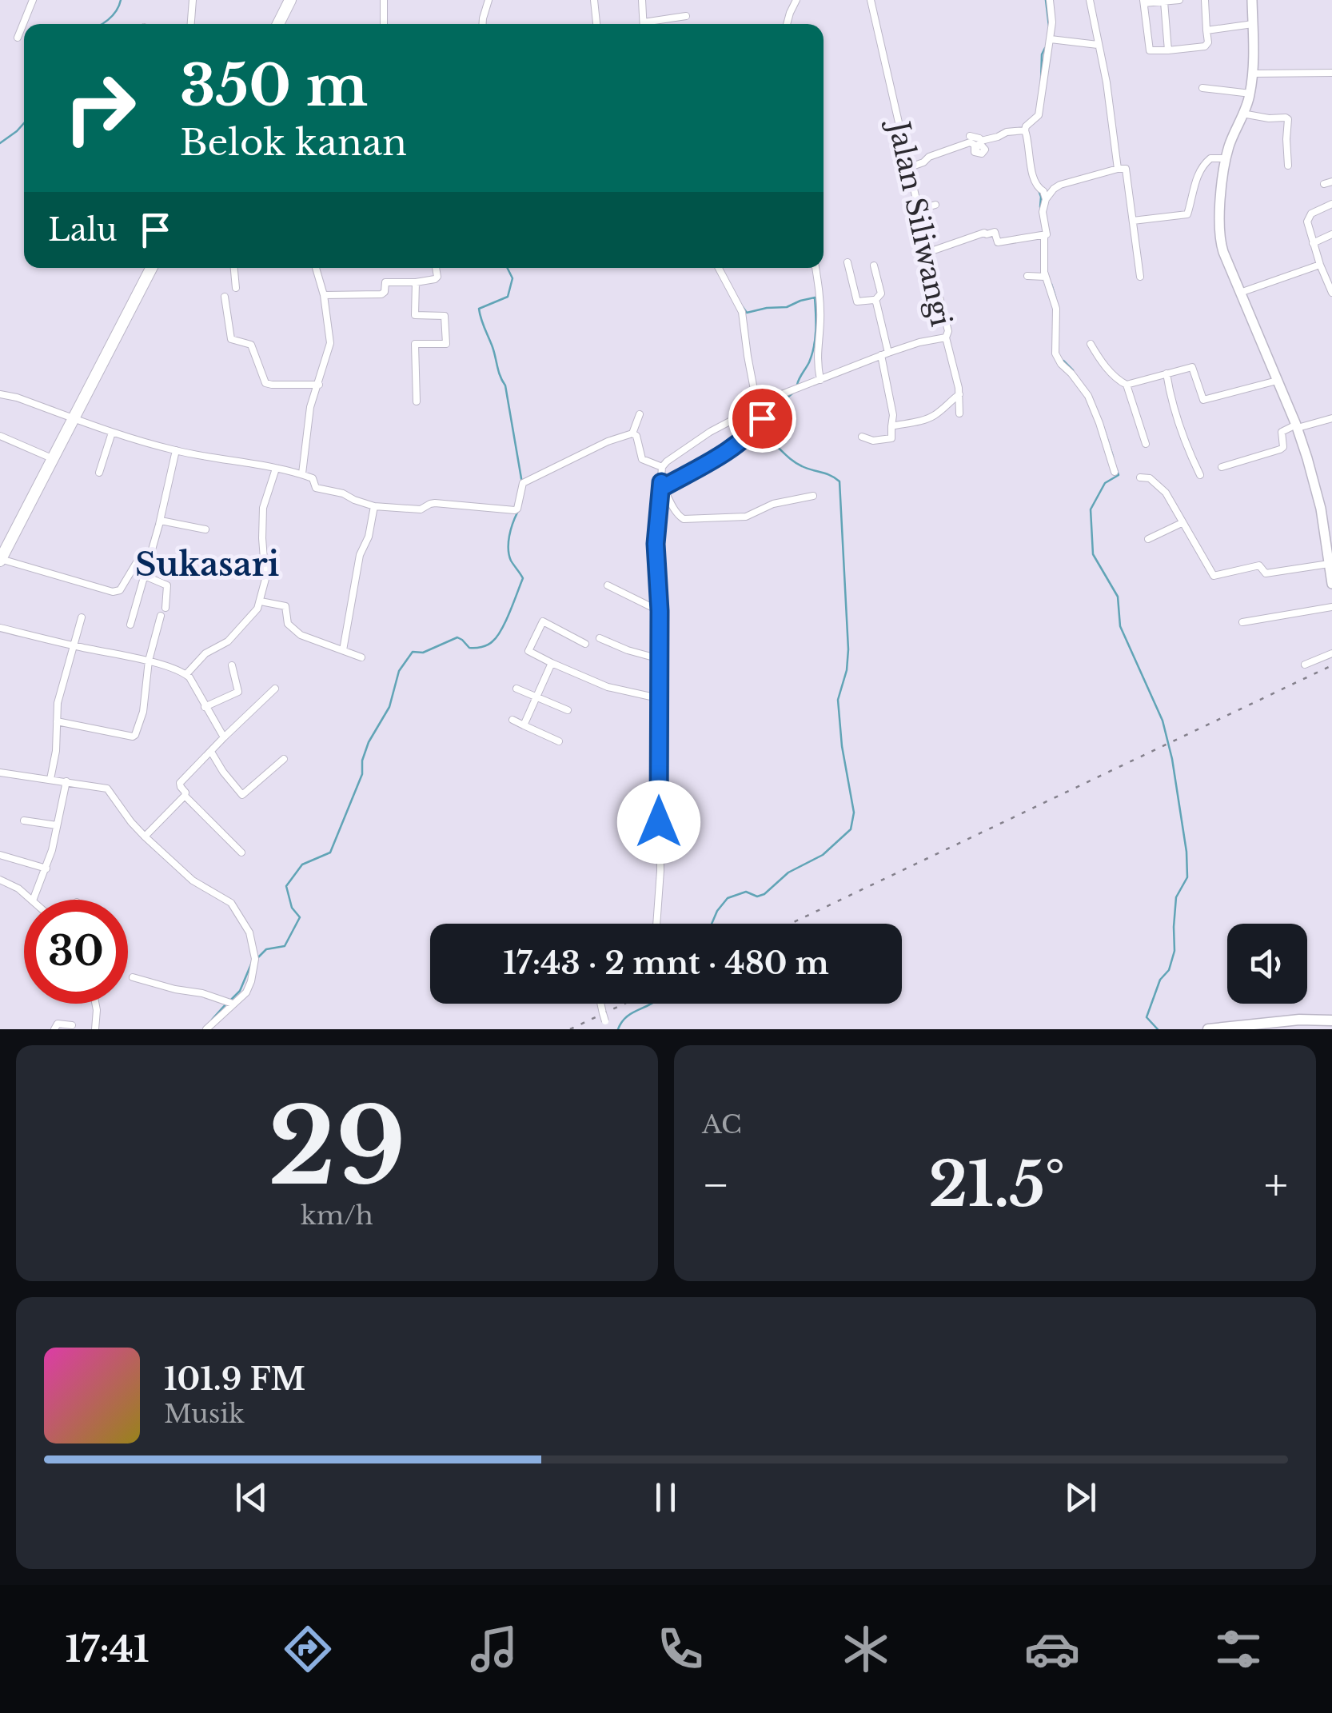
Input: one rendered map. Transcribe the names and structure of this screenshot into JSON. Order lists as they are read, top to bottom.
{
  "streets": {
    "street": ["Jalan Siliwangi"]
  },
  "districts": ["Sukasari"],
  "page": {
    "turn": ["350 m", "Belok kanan"],
    "then": "Lalu",
    "limit": "30",
    "trip": "17:43 · 2 mnt · 480 m",
    "tile": [
      ["29", "km/h"],
      "AC"
    ],
    "heat": ["−", "21.5°", "+"],
    "song": ["101.9 FM", "Musik"],
    "tabs": "17:41"
  }
}
